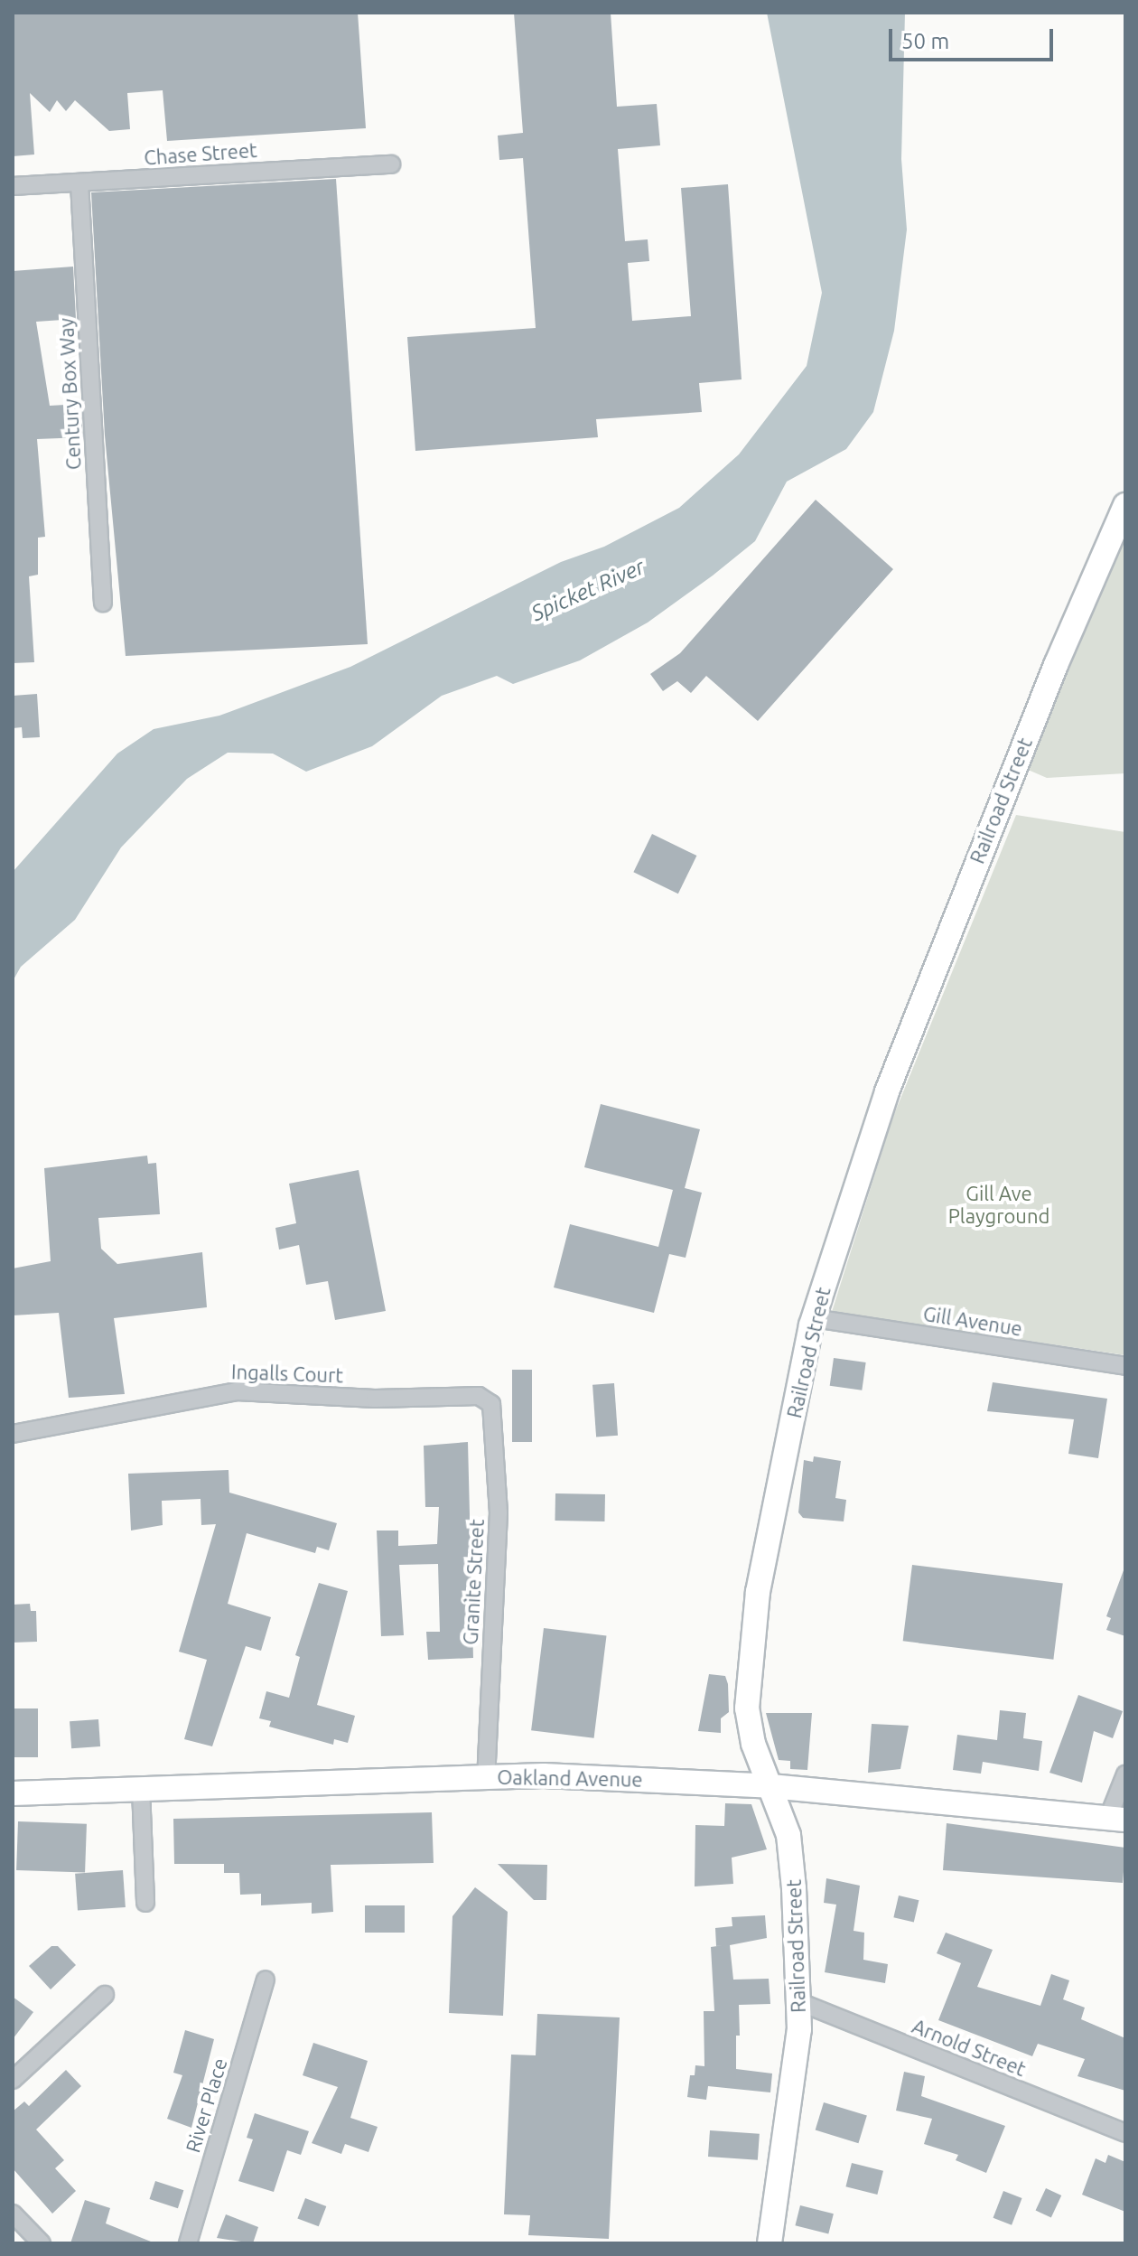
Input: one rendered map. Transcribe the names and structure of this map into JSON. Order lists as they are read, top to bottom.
{
  "streets": {
    "main road": ["Railroad Street", "Oakland Avenue"],
    "street": [
      "Chase Street",
      "Century Box Way",
      "Gill Avenue",
      "Ingalls Court",
      "Granite Street",
      "Arnold Street",
      "River Place"
    ]
  },
  "crossings": [
    ["Chase Street", "Century Box Way"],
    ["Railroad Street", "Gill Avenue"],
    ["Railroad Street", "Oakland Avenue"],
    ["Railroad Street", "Arnold Street"],
    ["Ingalls Court", "Granite Street"],
    ["Granite Street", "Oakland Avenue"]
  ],
  "water": ["Spicket River"],
  "parks": ["Gill Ave Playground"],
  "scale_bar": "50 m"
}
